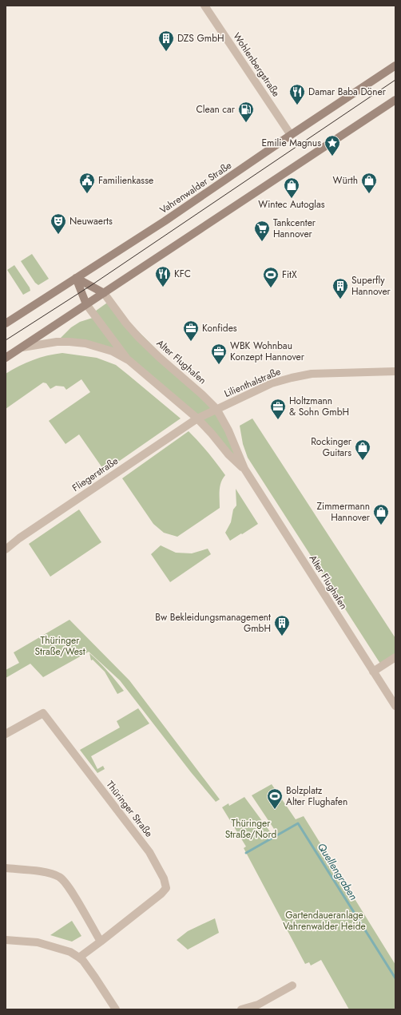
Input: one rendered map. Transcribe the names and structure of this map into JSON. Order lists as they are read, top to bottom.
{
  "streets": {
    "main road": ["Vahrenwalder Straße"],
    "street": [
      "Wohlenbergstraße",
      "Alter Flughafen",
      "Lilienthalstraße",
      "Fliegerstraße",
      "Thüringer Straße"
    ]
  },
  "crossings": [
    ["Wohlenbergstraße", "Vahrenwalder Straße"],
    ["Alter Flughafen", "Lilienthalstraße"],
    ["Alter Flughafen", "Fliegerstraße"],
    ["Lilienthalstraße", "Fliegerstraße"]
  ],
  "water": ["Quellengraben"],
  "parks": ["Thüringer Straße/West", "Thüringer Straße/Nord", "Gartendaueranlage Vahrenwalder Heide"],
  "places": {
    "building": ["DZS GmbH", "Superfly Hannover", "Bw Bekleidungsmanagement GmbH"],
    "restaurant": ["Damar Baba Döner", "KFC"],
    "fuel station": ["Clean car"],
    "place": ["Emilie Magnus"],
    "public building": ["Familienkasse"],
    "shop": [
      "Würth",
      "Wintec Autoglas",
      "Rockinger Guitars",
      "Zimmermann Hannover"
    ],
    "theatre": ["Neuwaerts"],
    "supermarket": ["Tankcenter Hannover"],
    "sports": ["FitX", "Bolzplatz Alter Flughafen"],
    "office": ["Konfides", "WBK Wohnbau Konzept Hannover", "Holtzmann & Sohn GmbH"]
  }
}
